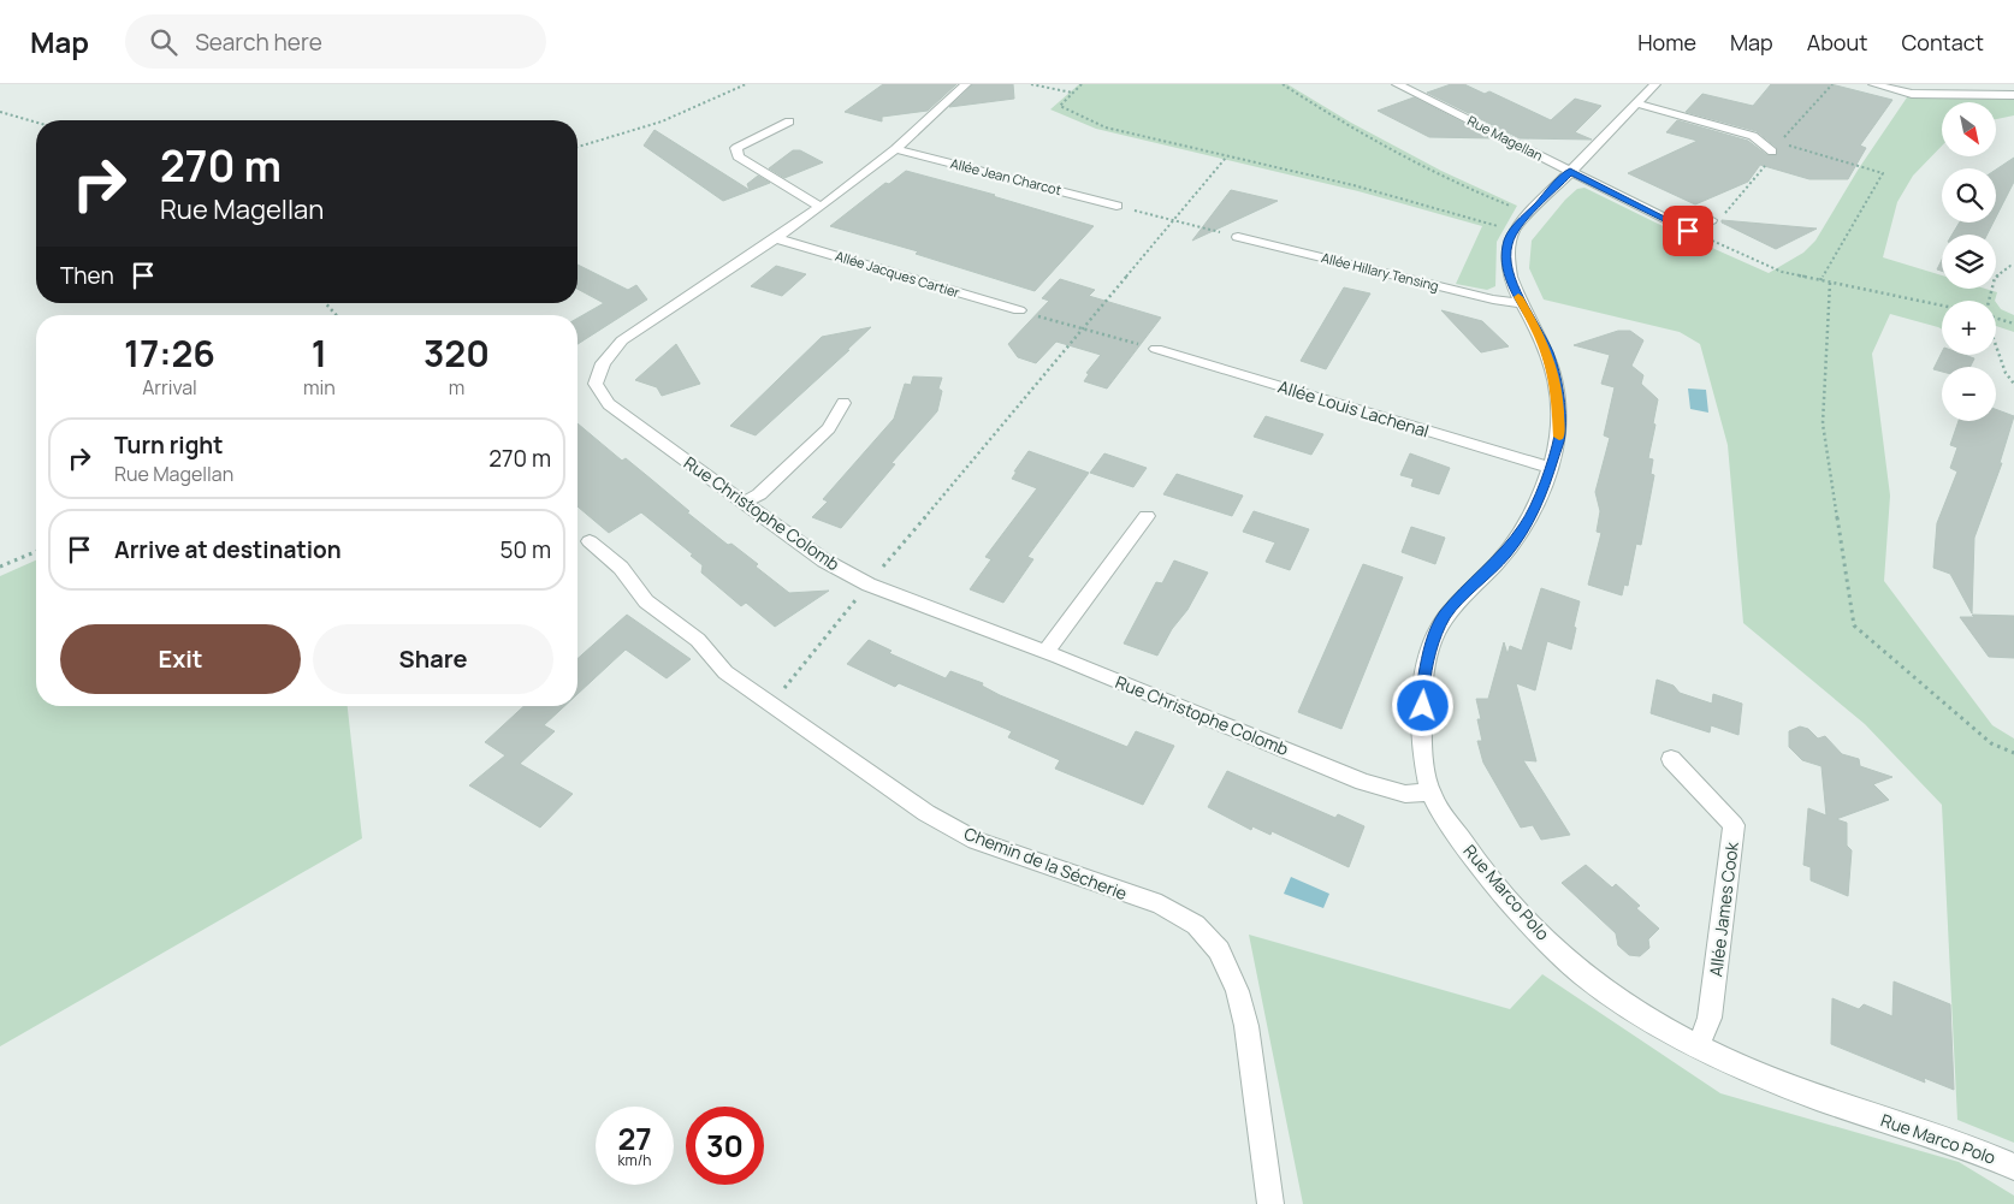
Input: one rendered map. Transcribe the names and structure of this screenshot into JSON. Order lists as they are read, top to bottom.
{
  "streets": {
    "street": [
      "Rue Magellan",
      "Allée Jean Charcot",
      "Allée Hillary Tensing",
      "Allée Jacques Cartier",
      "Allée Louis Lachenal",
      "Rue Christophe Colomb",
      "Chemin de la Sécherie",
      "Rue Marco Polo",
      "Allée James Cook"
    ]
  },
  "crossings": [
    ["Rue Magellan", "Rue Marco Polo"],
    ["Allée Jean Charcot", "Rue Christophe Colomb"],
    ["Allée Hillary Tensing", "Rue Marco Polo"],
    ["Allée Jacques Cartier", "Rue Christophe Colomb"],
    ["Allée Louis Lachenal", "Rue Marco Polo"],
    ["Rue Christophe Colomb", "Rue Marco Polo"],
    ["Rue Marco Polo", "Allée James Cook"]
  ],
  "north": "bottom right",
  "page": {
    "header": "Map",
    "search": "Search here",
    "nav": [
      "Home",
      "Map",
      "About",
      "Contact"
    ],
    "map_buttons": ["+", "−"],
    "turn": ["270 m", "Rue Magellan"],
    "then": "Then",
    "eta": [
      "17:26",
      "Arrival",
      "1",
      "min",
      "320",
      "m"
    ],
    "list": [
      {
        "name": "Turn right",
        "note": "Rue Magellan",
        "value": "270 m"
      },
      {
        "name": "Arrive at destination",
        "value": "50 m"
      }
    ],
    "buttons": ["Exit", "Share"],
    "speed": "27 km/h",
    "limit": "30"
  }
}
